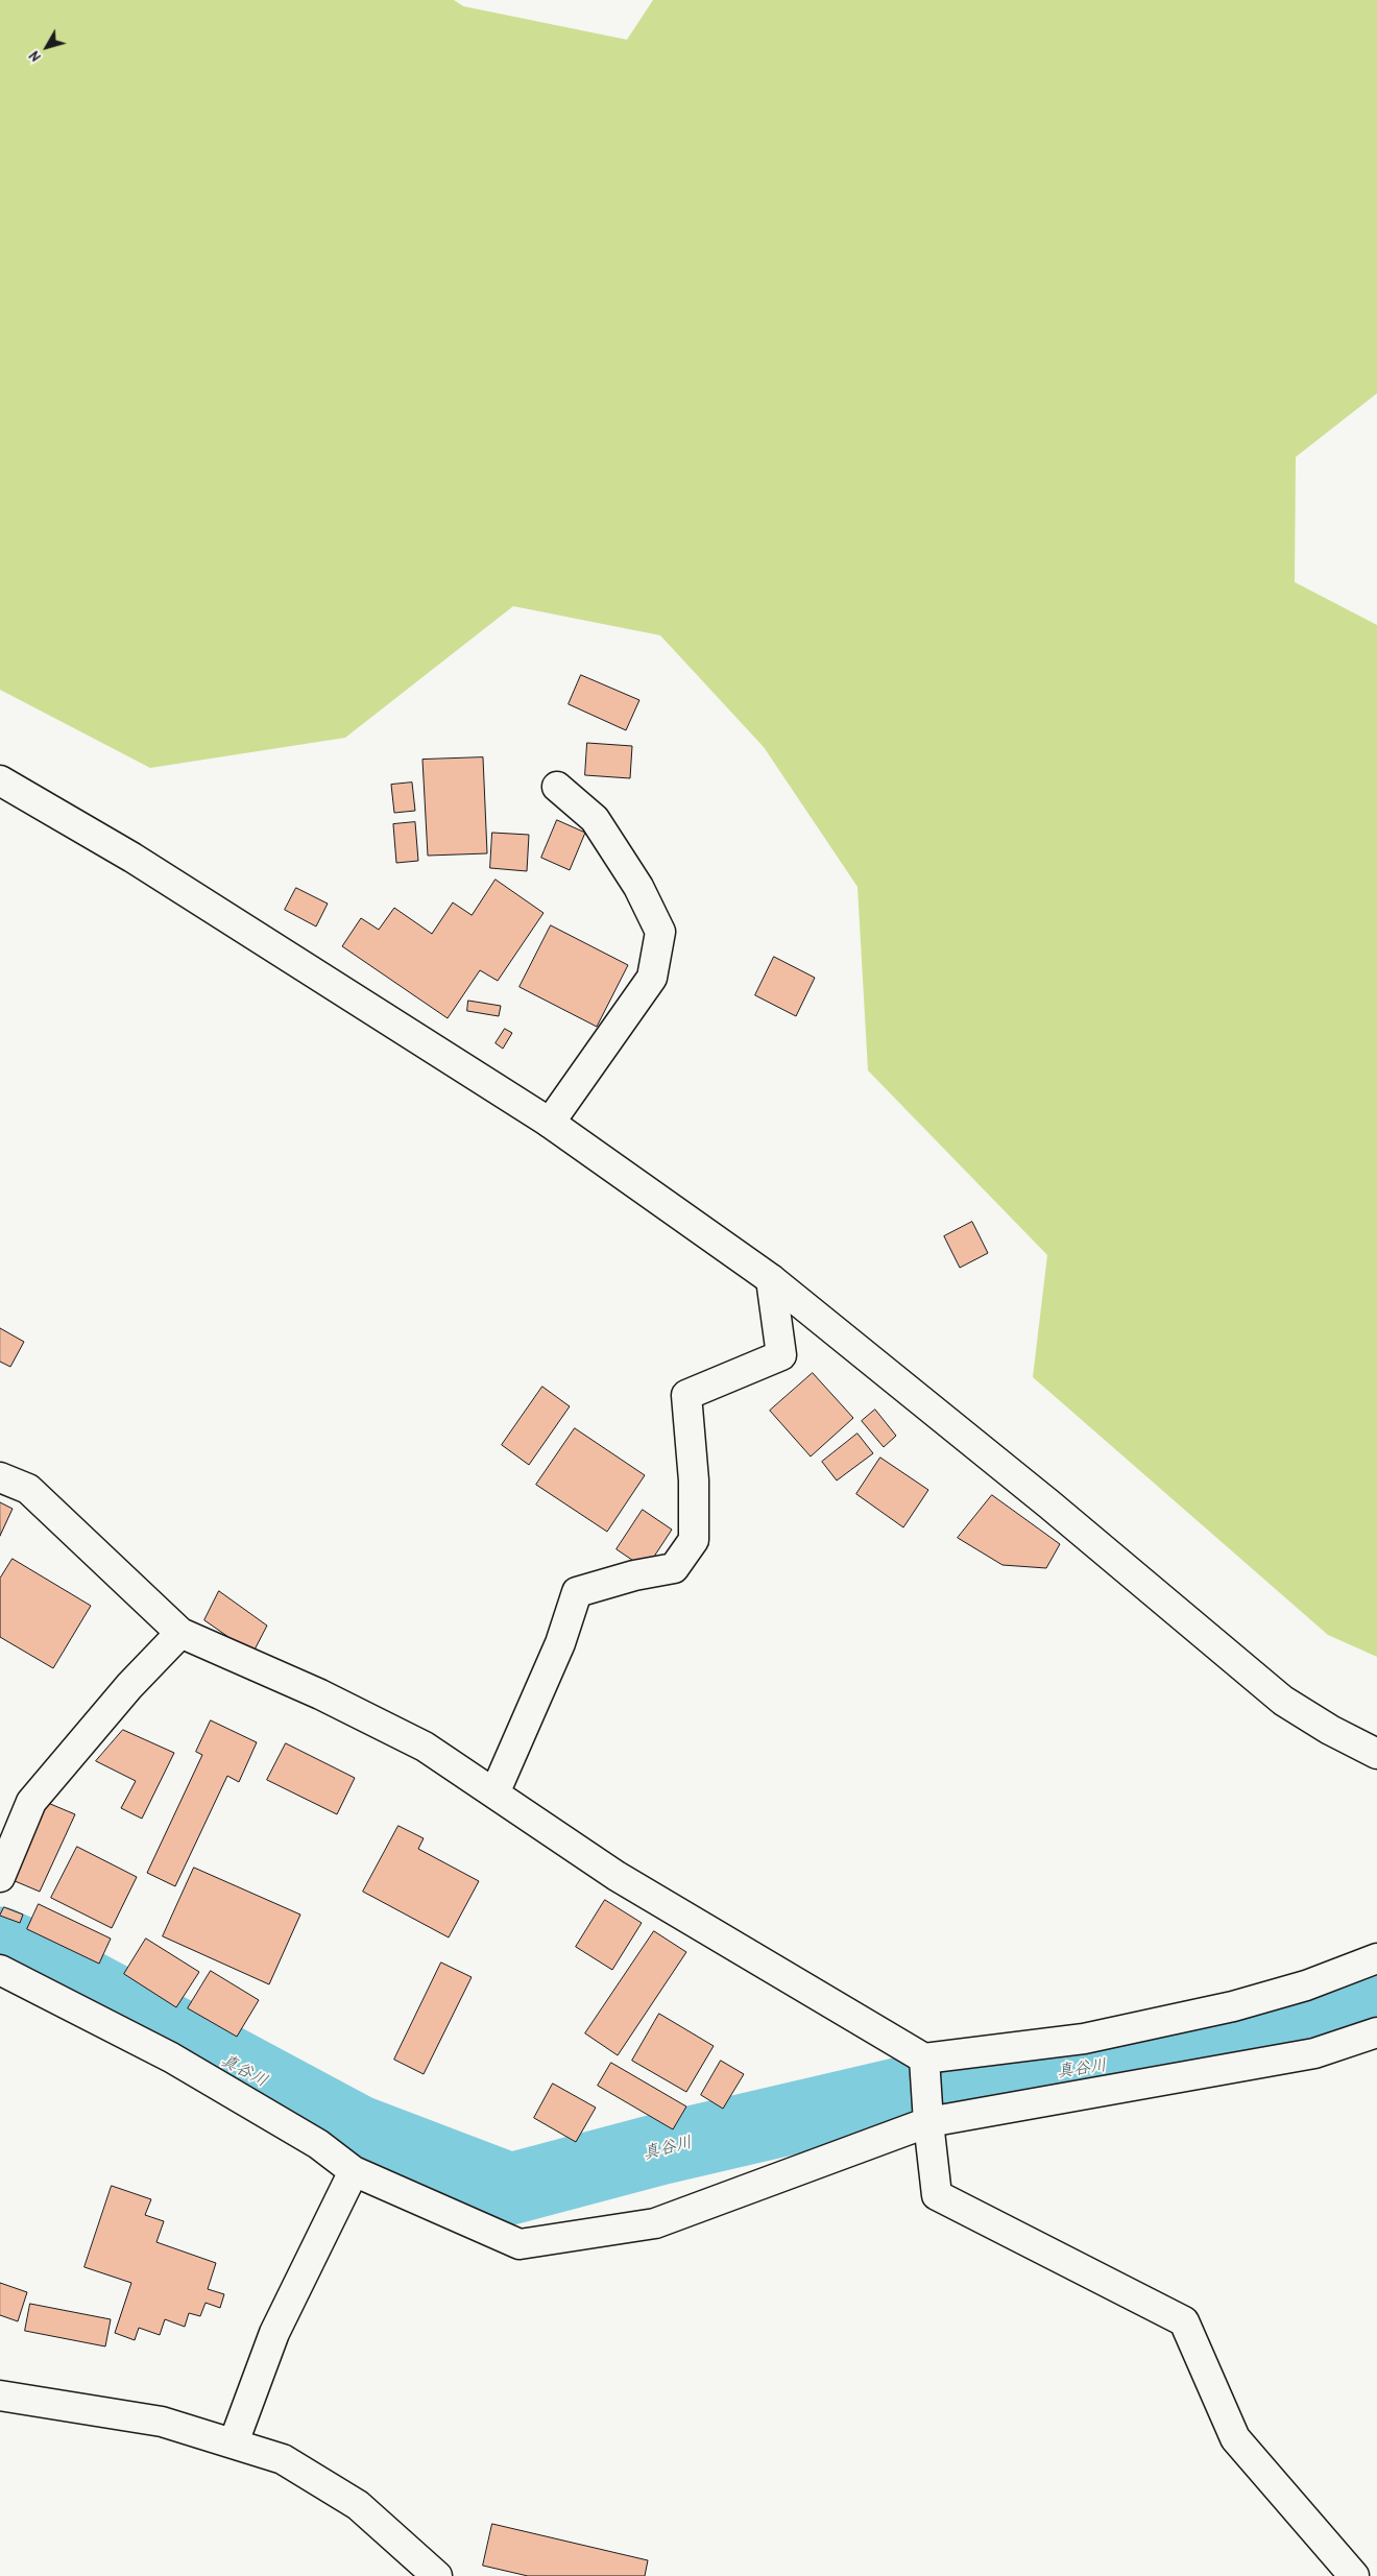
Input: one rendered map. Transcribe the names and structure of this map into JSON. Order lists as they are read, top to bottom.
{
  "water": ["真谷川"],
  "north": "bottom left"
}
